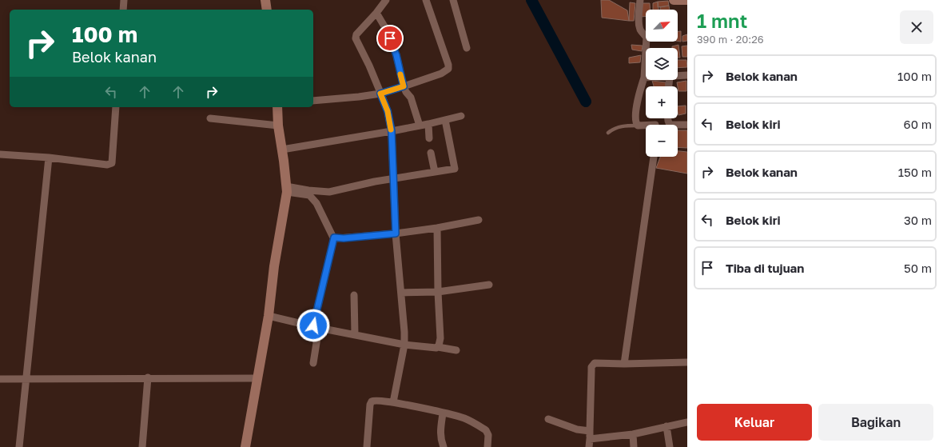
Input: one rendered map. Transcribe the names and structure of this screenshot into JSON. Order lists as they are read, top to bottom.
{
  "north": "top right",
  "page": {
    "heading": ["1 mnt", "390 m · 20:26"],
    "map_buttons": ["+", "−"],
    "turn": ["100 m", "Belok kanan"],
    "list": [
      {
        "name": "Belok kanan",
        "value": "100 m"
      },
      {
        "name": "Belok kiri",
        "value": "60 m"
      },
      {
        "name": "Belok kanan",
        "value": "150 m"
      },
      {
        "name": "Belok kiri",
        "value": "30 m"
      },
      {
        "name": "Tiba di tujuan",
        "value": "50 m"
      }
    ],
    "buttons": ["Keluar", "Bagikan"]
  }
}
